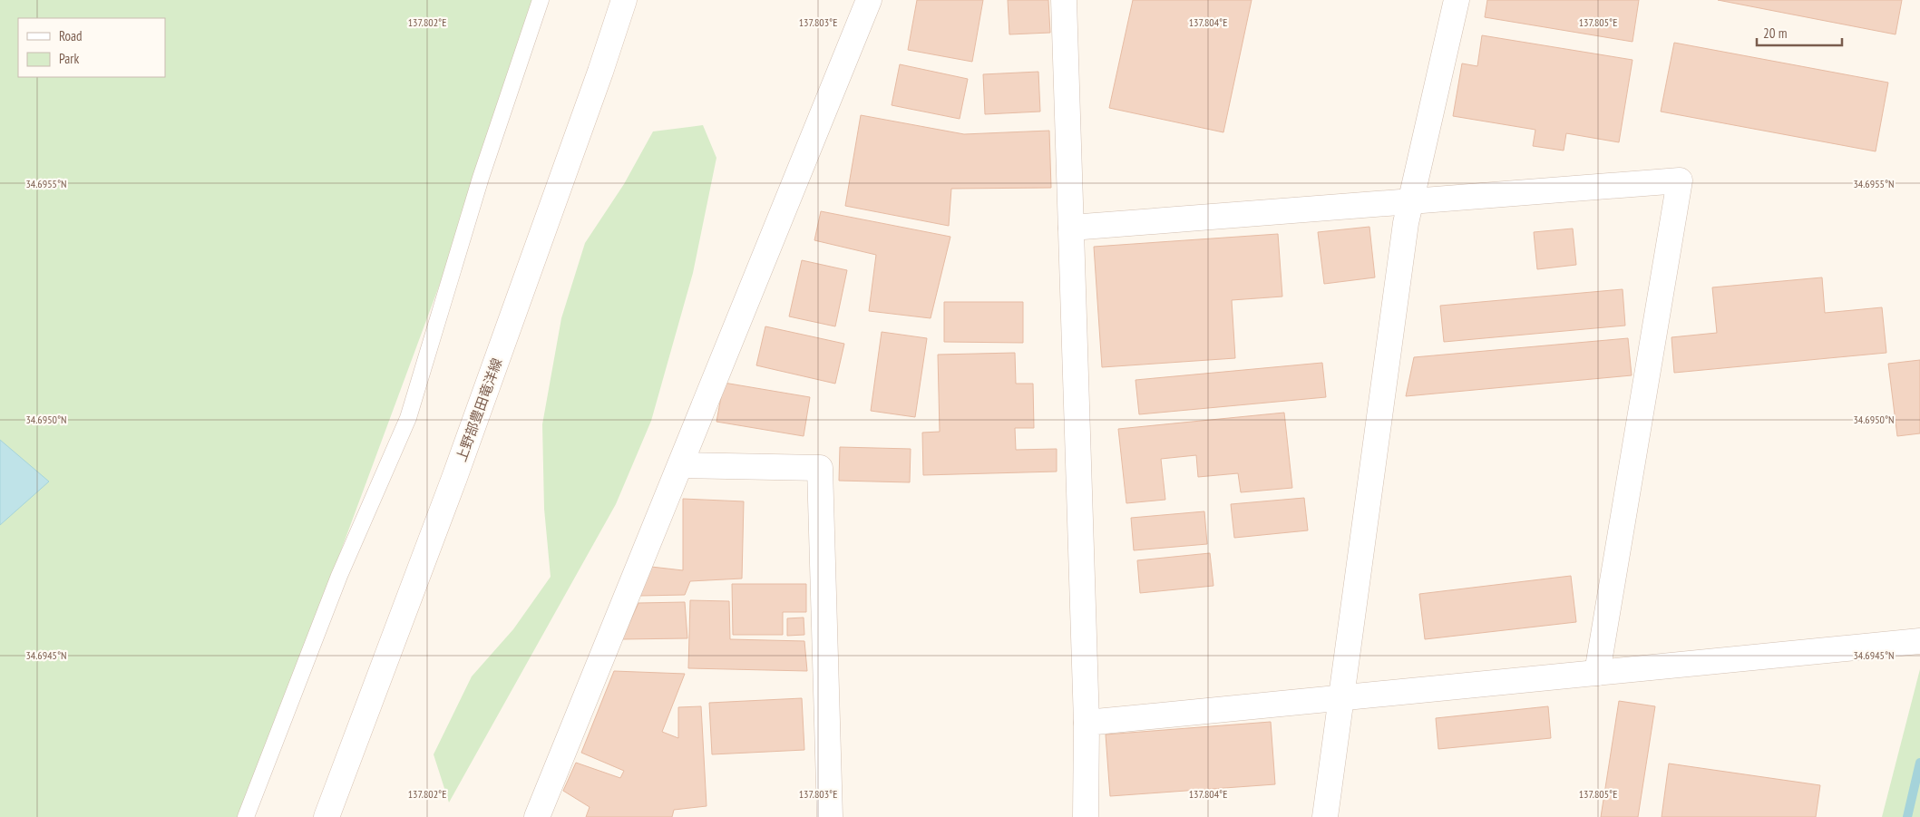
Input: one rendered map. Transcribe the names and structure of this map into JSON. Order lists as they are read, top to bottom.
{
  "streets": {
    "street": ["上野部豊田竜洋線"]
  },
  "legend": ["Road", "Park"],
  "scale_bar": "20 m",
  "coordinates": [
    "137.802°E",
    "137.803°E",
    "137.804°E",
    "137.805°E",
    "34.6955°N",
    "34.6950°N",
    "34.6945°N"
  ]
}
